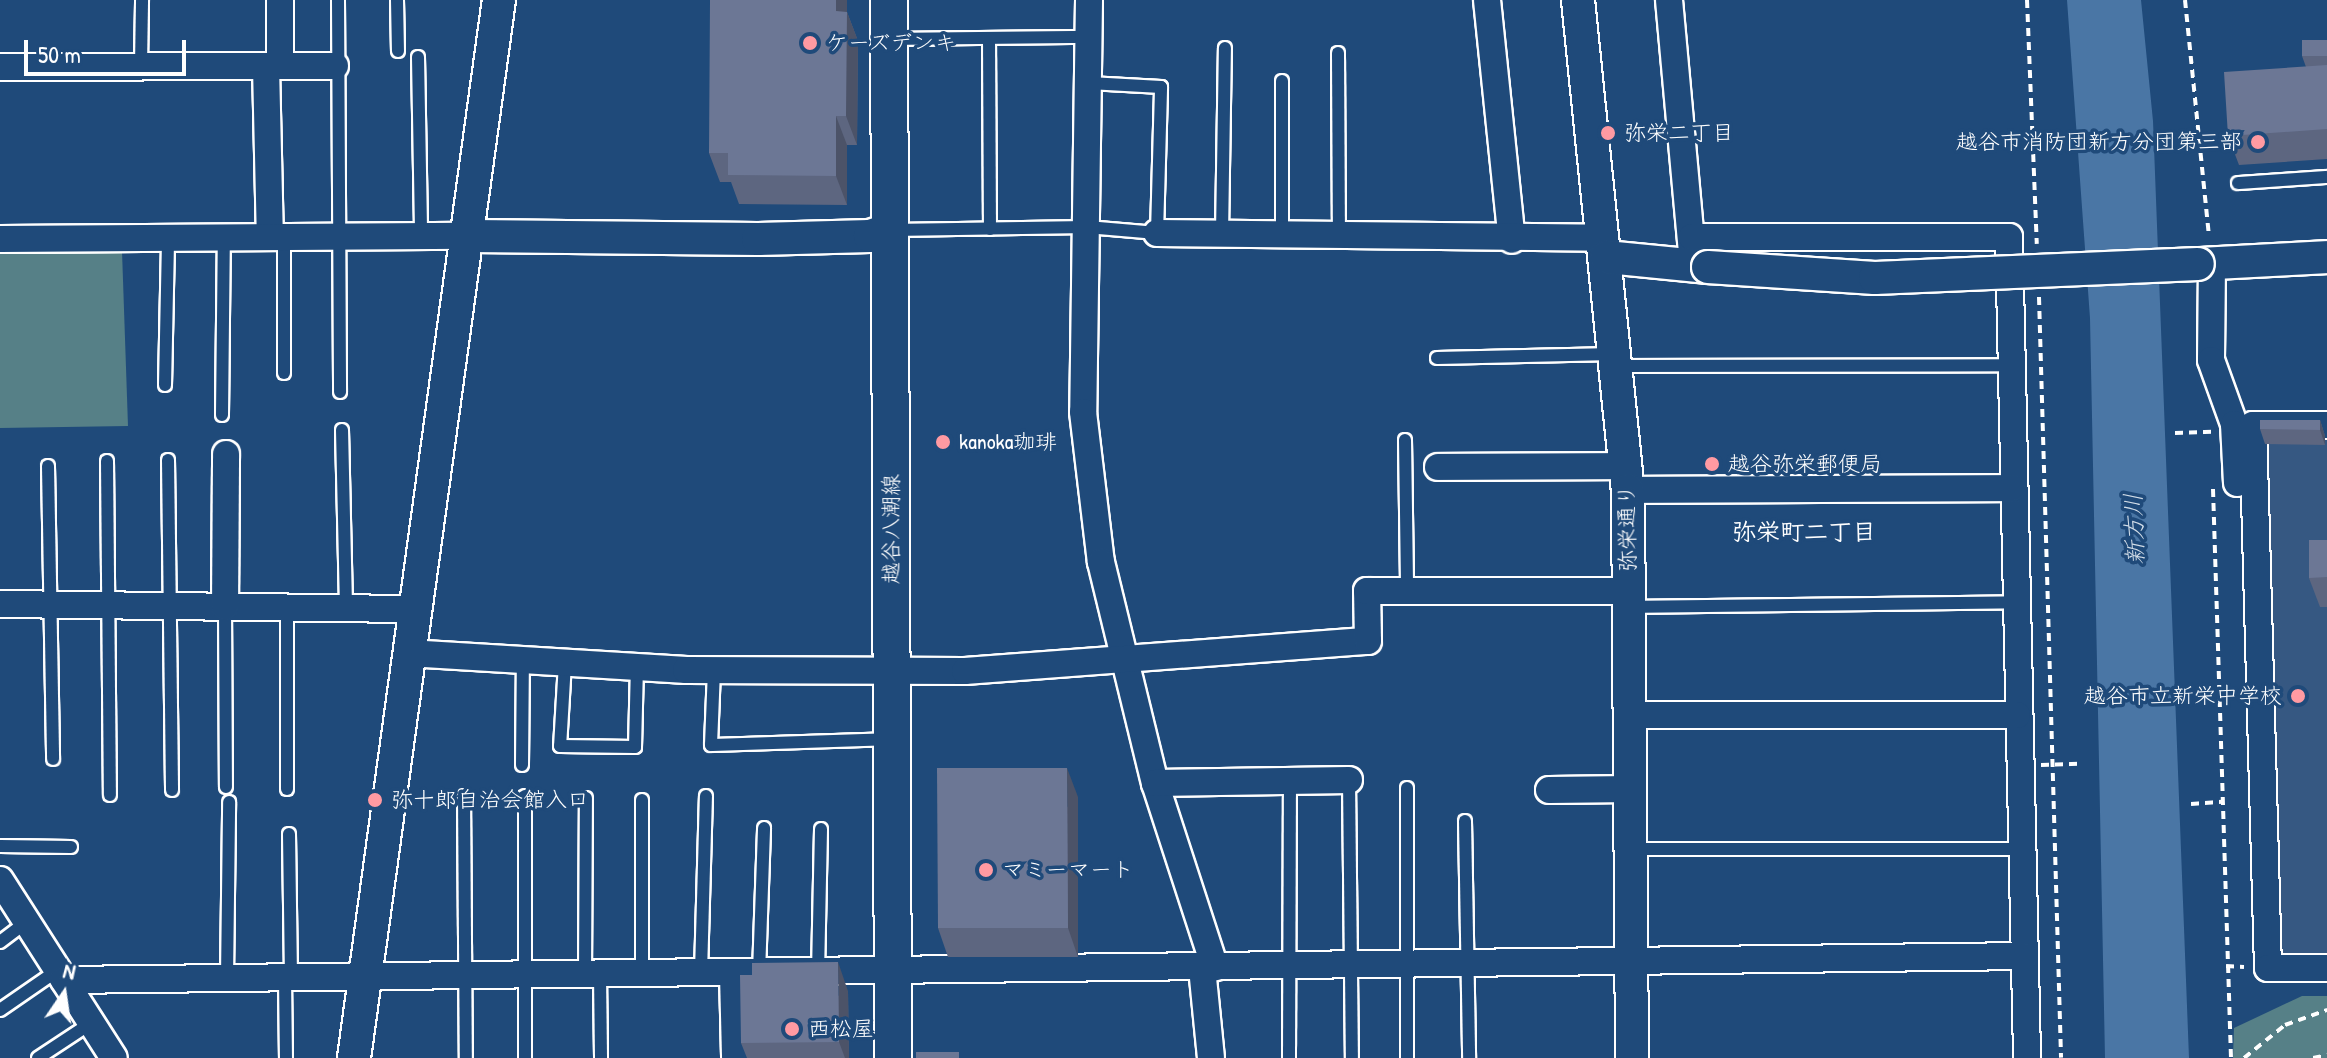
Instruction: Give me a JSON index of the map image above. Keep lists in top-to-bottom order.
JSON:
{
  "streets": {
    "main road": ["越谷八潮線"],
    "street": ["弥栄通り"]
  },
  "districts": ["弥栄町二丁目"],
  "water": ["新方川"],
  "places": [
    "ケーズデンキ",
    "弥栄二丁目",
    "越谷市消防団新方分団第三部",
    "kanoka珈琲",
    "越谷弥栄郵便局",
    "越谷市立新栄中学校",
    "弥十郎自治会館入口",
    "マミーマート",
    "西松屋"
  ],
  "scale_bar": "50 m",
  "north": "top"
}
